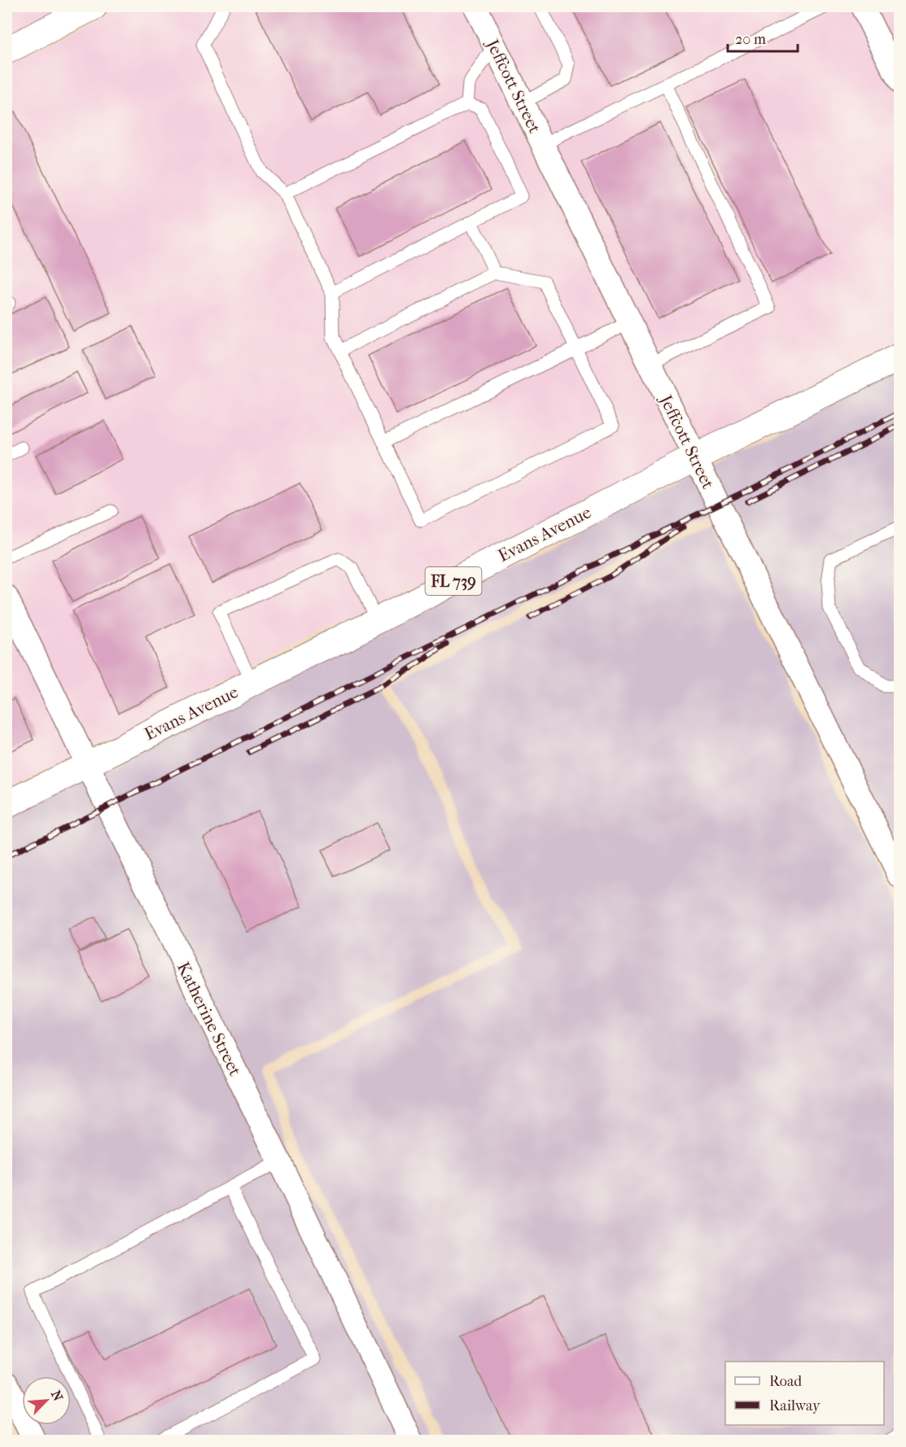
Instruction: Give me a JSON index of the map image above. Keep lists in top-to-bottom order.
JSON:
{
  "streets": {
    "main road": ["Evans Avenue", "FL 739"],
    "street": ["Jeffcott Street", "Katherine Street"]
  },
  "crossings": [
    ["Jeffcott Street", "Evans Avenue"],
    ["Evans Avenue", "Katherine Street"]
  ],
  "legend": ["Road", "Railway"],
  "scale_bar": "20 m",
  "north": "top right"
}
